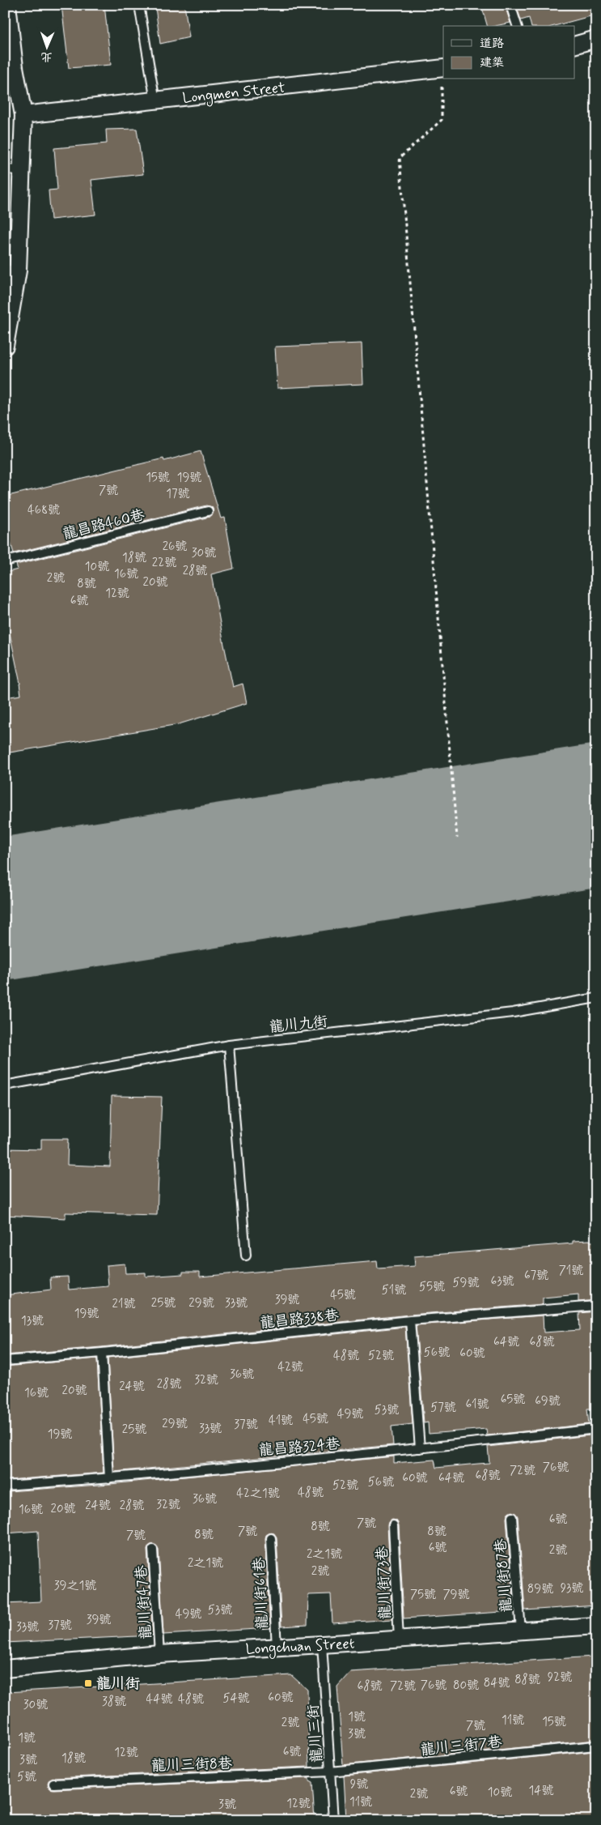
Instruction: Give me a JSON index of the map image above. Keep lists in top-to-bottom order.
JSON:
{
  "streets": {
    "street": ["Longmen Street", "Longchuan Street"],
    "lane": [
      "龍昌路460巷",
      "龍川九街",
      "龍昌路338巷",
      "龍昌路324巷",
      "龍川街87巷",
      "龍川街73巷",
      "龍川街61巷",
      "龍川街47巷",
      "龍川三街",
      "龍川三街7巷",
      "龍川三街8巷"
    ]
  },
  "crossings": [
    ["龍川街87巷", "Longchuan Street"],
    ["龍川街73巷", "Longchuan Street"],
    ["龍川街61巷", "Longchuan Street"],
    ["龍川街47巷", "Longchuan Street"],
    ["Longchuan Street", "龍川三街"],
    ["龍川三街", "龍川三街7巷"],
    ["龍川三街", "龍川三街8巷"],
    ["龍川三街7巷", "龍川三街8巷"]
  ],
  "places": {
    "transit": ["龍川街"]
  },
  "house_numbers": [
    "15號",
    "19號",
    "7號",
    "17號",
    "468號",
    "26號",
    "30號",
    "18號",
    "22號",
    "10號",
    "28號",
    "16號",
    "2號",
    "20號",
    "8號",
    "12號",
    "6號",
    "71號",
    "67號",
    "63號",
    "59號",
    "55號",
    "51號",
    "45號",
    "39號",
    "25號",
    "29號",
    "33號",
    "21號",
    "19號",
    "13號",
    "64號",
    "68號",
    "56號",
    "60號",
    "48號",
    "52號",
    "42號",
    "36號",
    "32號",
    "28號",
    "24號",
    "20號",
    "16號",
    "65號",
    "69號",
    "61號",
    "57號",
    "53號",
    "49號",
    "45號",
    "41號",
    "29號",
    "37號",
    "33號",
    "25號",
    "19號",
    "76號",
    "72號",
    "68號",
    "60號",
    "64號",
    "56號",
    "52號",
    "48號",
    "42之1號",
    "36號",
    "32號",
    "24號",
    "28號",
    "20號",
    "16號",
    "6號",
    "7號",
    "8號",
    "7號",
    "8號",
    "8號",
    "7號",
    "6號",
    "2號",
    "2之1號",
    "2之1號",
    "2號",
    "39之1號",
    "93號",
    "89號",
    "75號",
    "79號",
    "53號",
    "49號",
    "39號",
    "37號",
    "33號",
    "92號",
    "88號",
    "84號",
    "76號",
    "80號",
    "68號",
    "72號",
    "60號",
    "54號",
    "44號",
    "48號",
    "38號",
    "30號",
    "1號",
    "11號",
    "15號",
    "2號",
    "7號",
    "3號",
    "1號",
    "6號",
    "12號",
    "18號",
    "3號",
    "5號",
    "9號",
    "14號",
    "6號",
    "10號",
    "2號",
    "11號",
    "12號",
    "3號"
  ],
  "legend": ["道路", "建築"],
  "north": "bottom"
}
